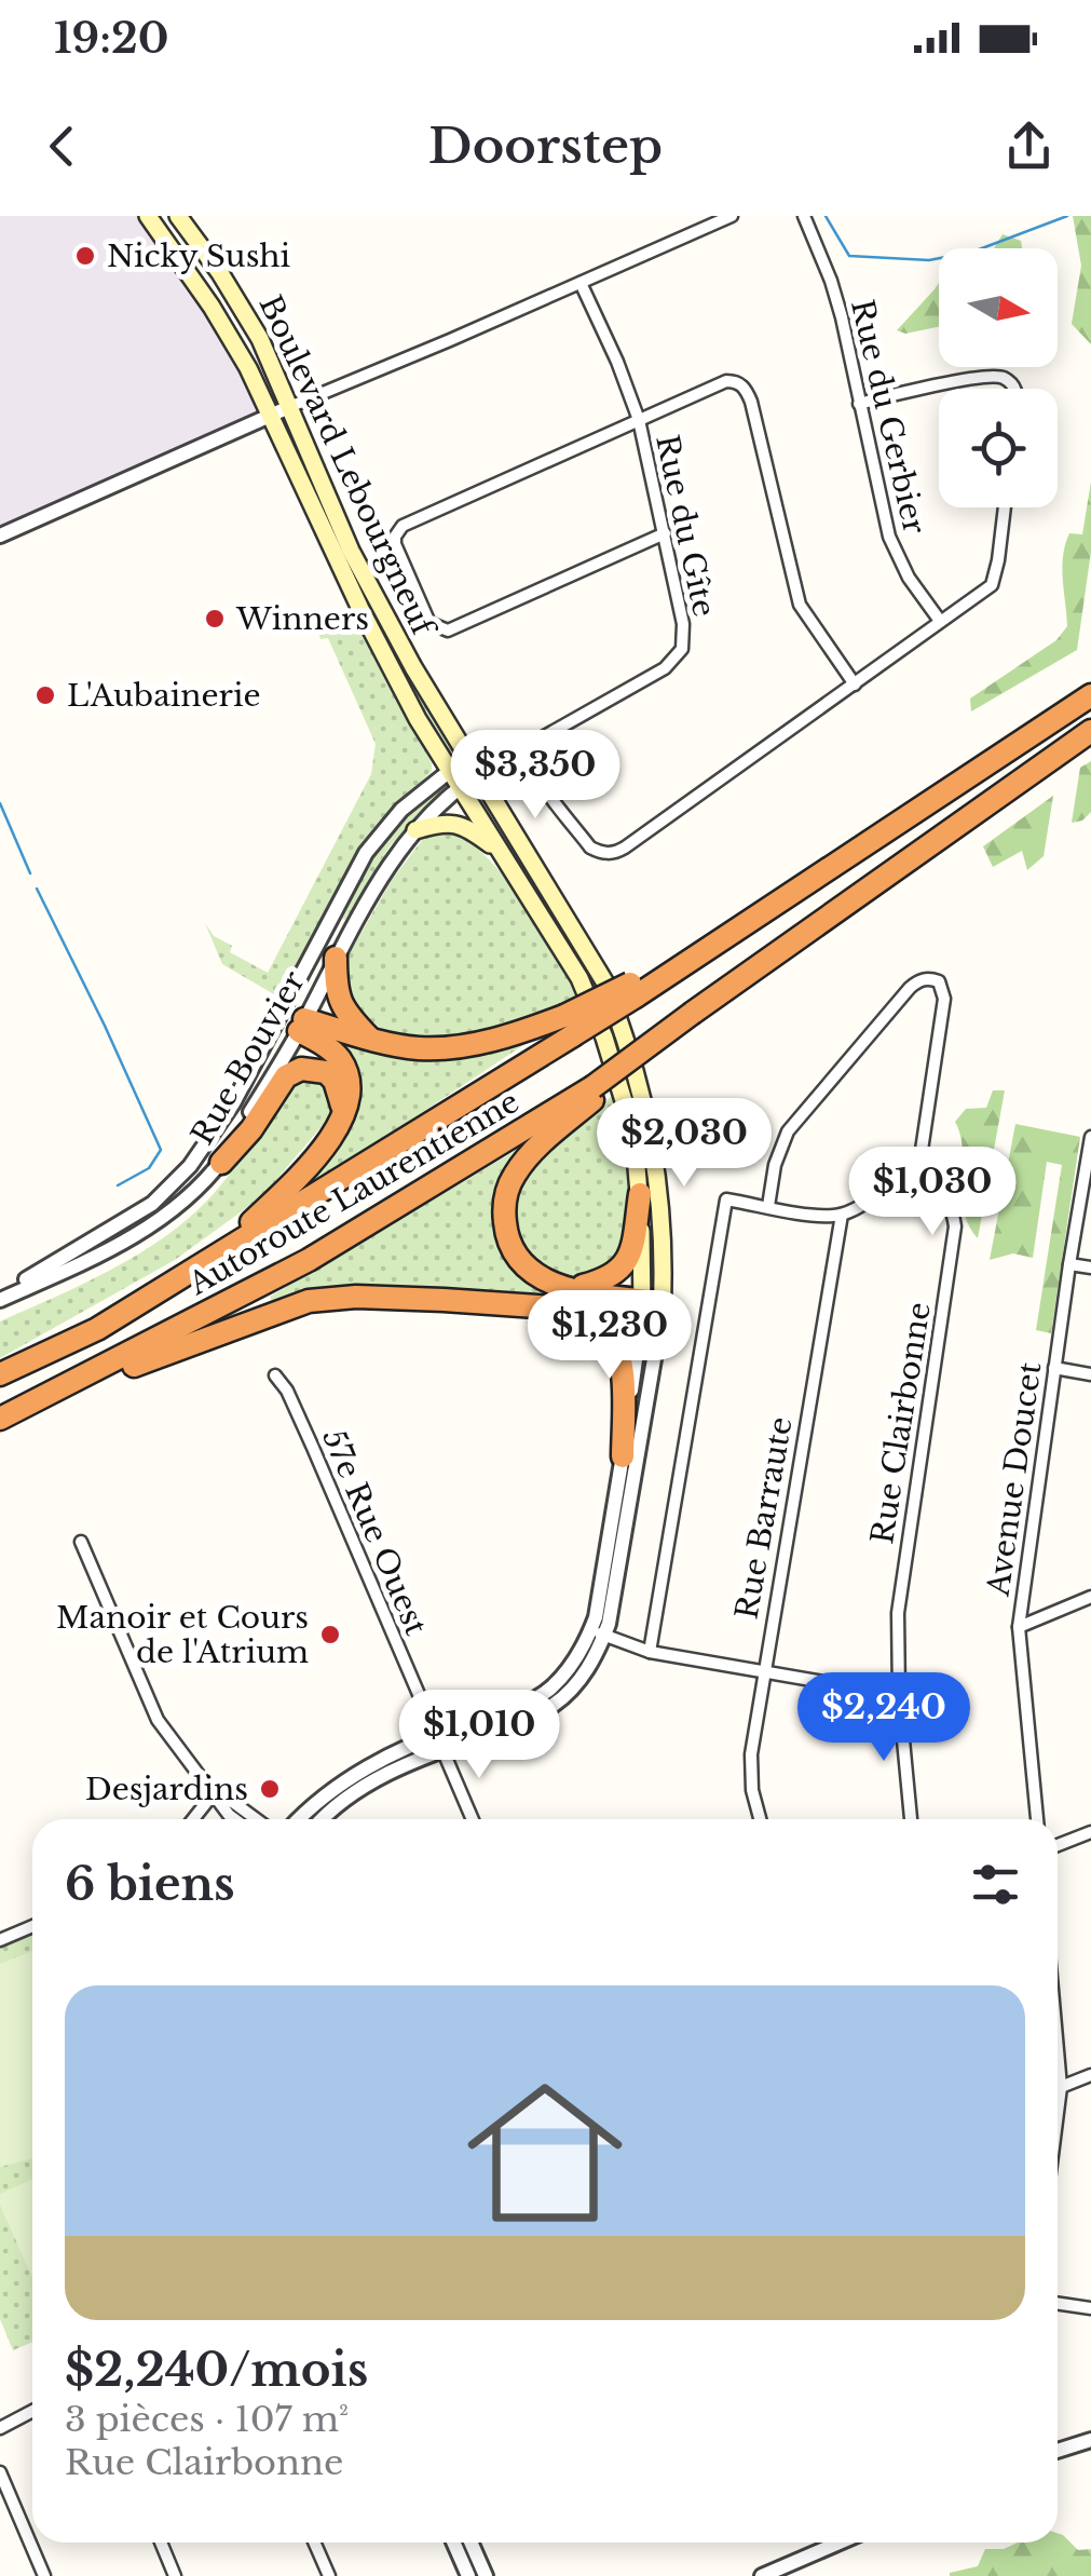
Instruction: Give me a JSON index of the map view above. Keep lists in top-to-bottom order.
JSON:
{
  "streets": {
    "highway": ["Autoroute Laurentienne"],
    "main road": ["Boulevard Lebourgneuf"],
    "street": [
      "Rue du Gerbier",
      "Rue du Gîte",
      "Rue Bouvier",
      "Rue Clairbonne",
      "Avenue Doucet",
      "Rue Barraute",
      "57e Rue Ouest"
    ]
  },
  "crossings": [
    ["Rue du Gerbier", "Rue du Gîte"],
    ["Boulevard Lebourgneuf", "Rue Bouvier"]
  ],
  "places": [
    "Nicky Sushi",
    "Winners",
    "L'Aubainerie",
    "Manoir et Cours de l'Atrium",
    "Desjardins"
  ],
  "north": "right",
  "page": {
    "status": "19:20",
    "header": "Doorstep",
    "price": [
      "$3,350",
      "$2,030",
      "$1,030",
      "$1,230",
      "$2,240",
      "$1,010"
    ],
    "heading": "6 biens",
    "list": [
      {
        "name": "$2,240/mois",
        "note": "3 pièces · 107 m² · Rue Clairbonne"
      }
    ]
  }
}
